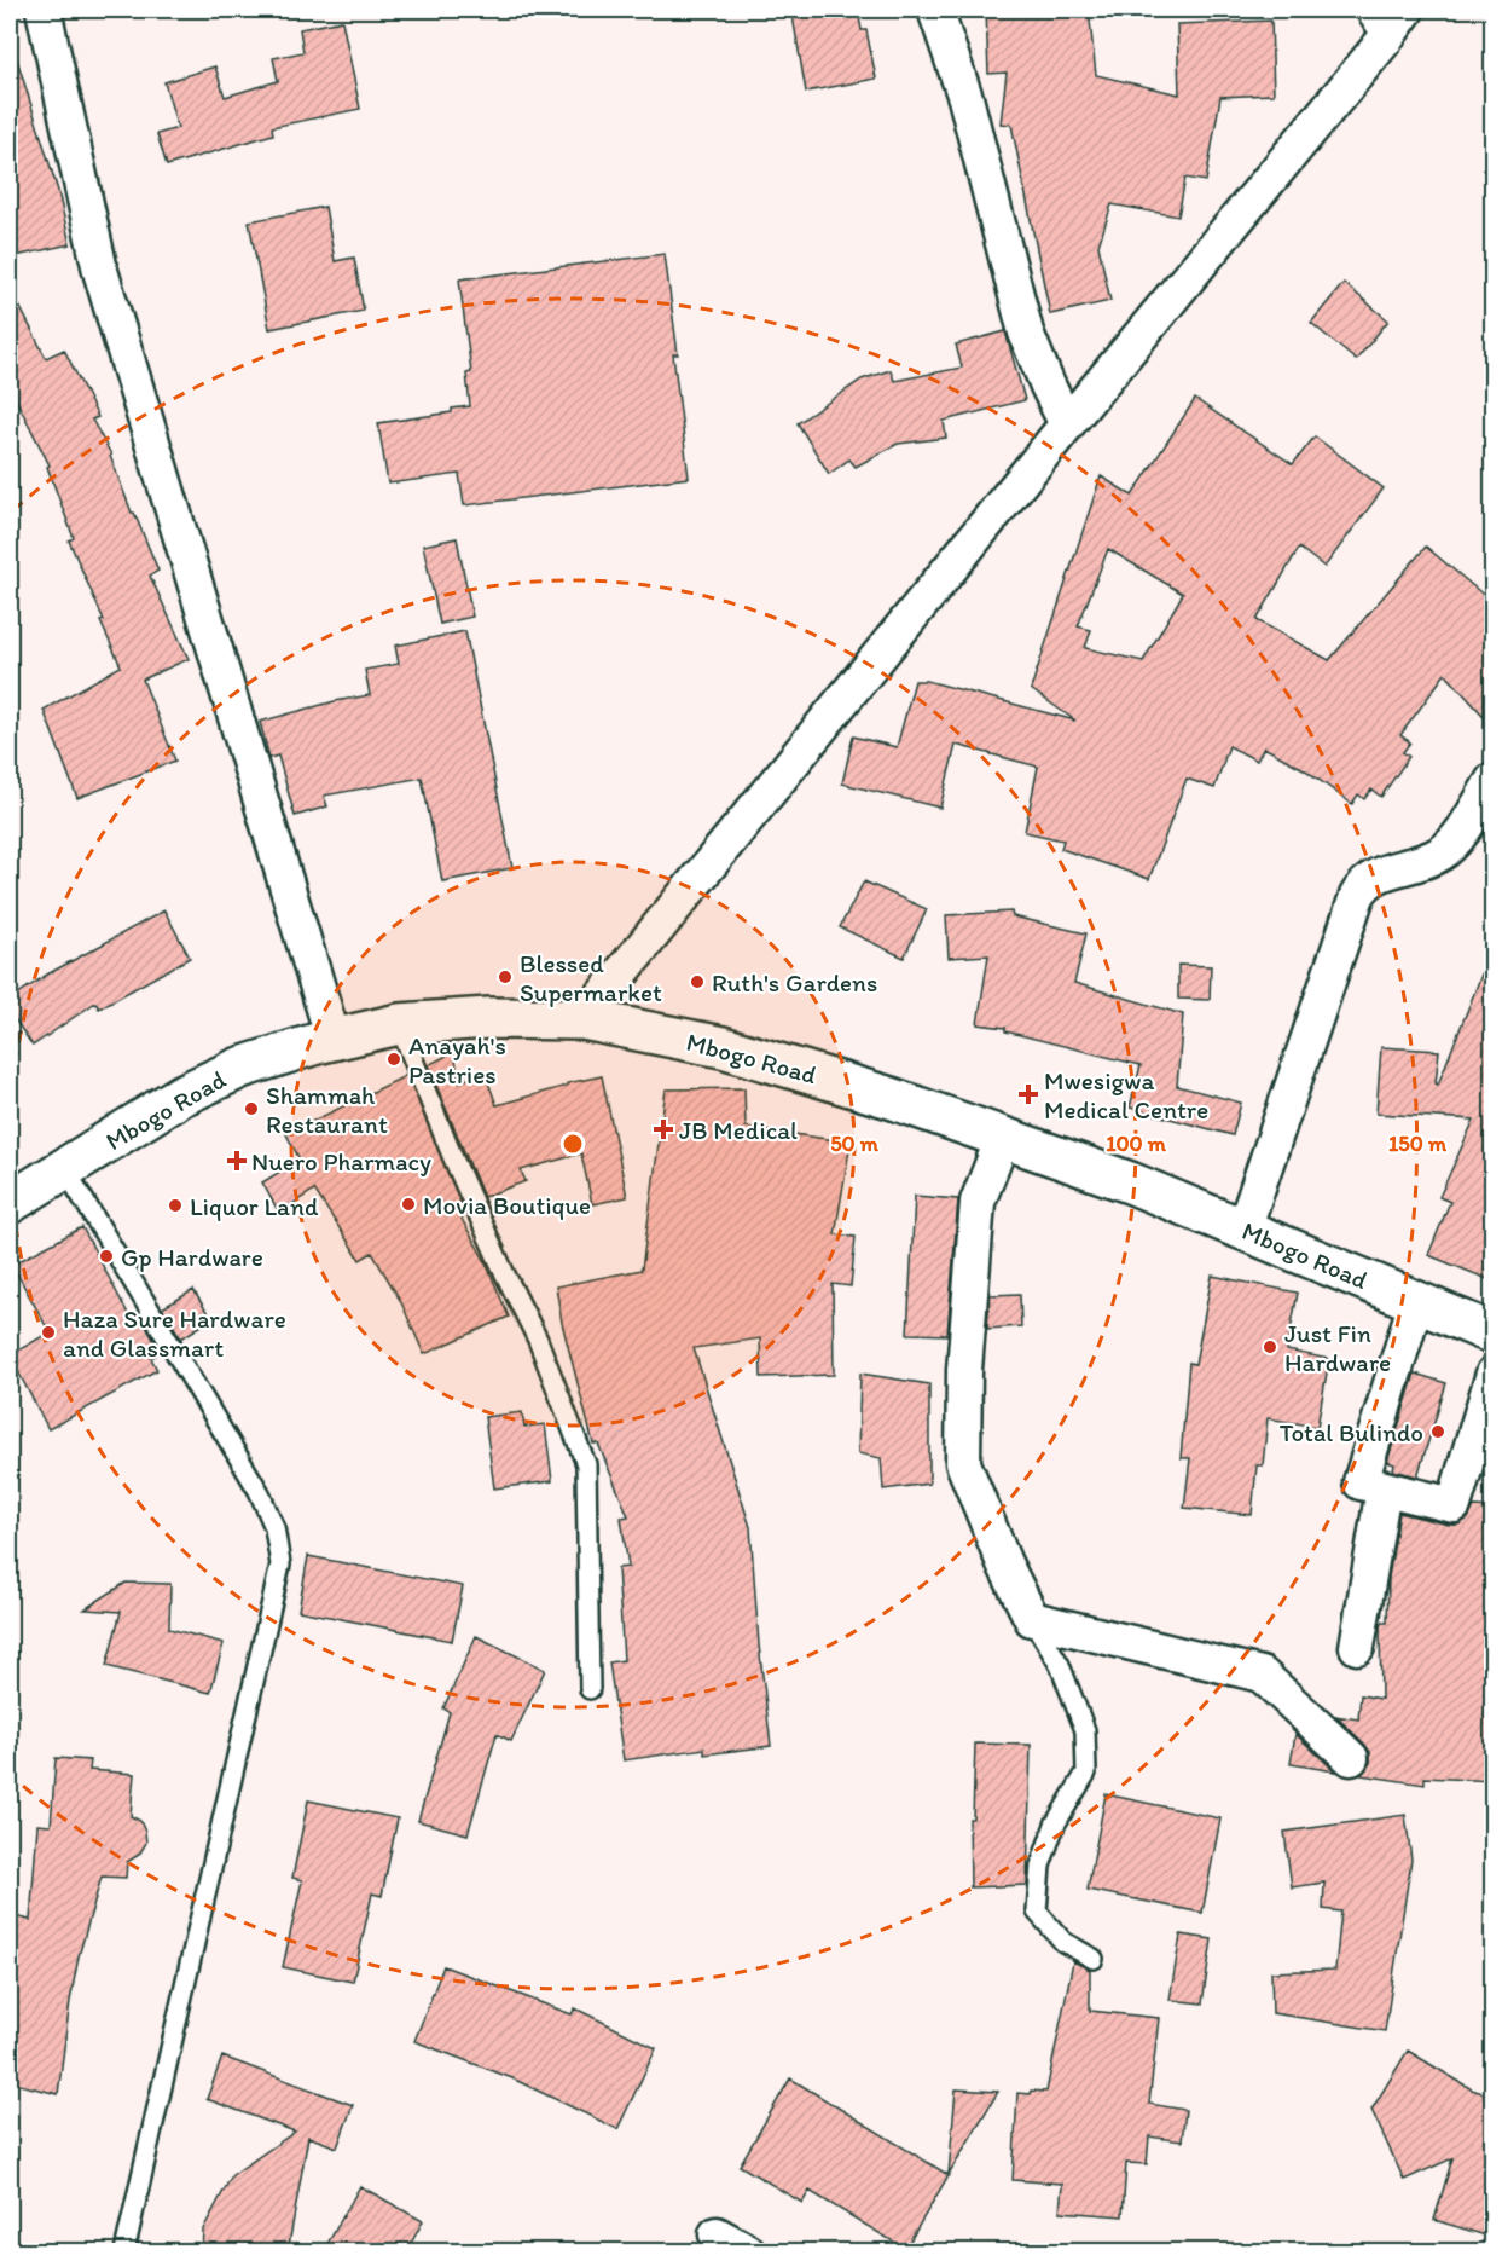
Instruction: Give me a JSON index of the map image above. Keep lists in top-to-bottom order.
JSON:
{
  "streets": {
    "main road": ["Mbogo Road"]
  },
  "places": {
    "other": [
      "Blessed Supermarket",
      "Ruth's Gardens",
      "Anayah's Pastries",
      "Shammah Restaurant",
      "Movia Boutique",
      "Liquor Land",
      "Gp Hardware",
      "Haza Sure Hardware and Glassmart",
      "Just Fin Hardware",
      "Total Bulindo"
    ],
    "health": ["Mwesigwa Medical Centre", "JB Medical", "Nuero Pharmacy"]
  },
  "rings": ["50 m", "100 m", "150 m"]
}
